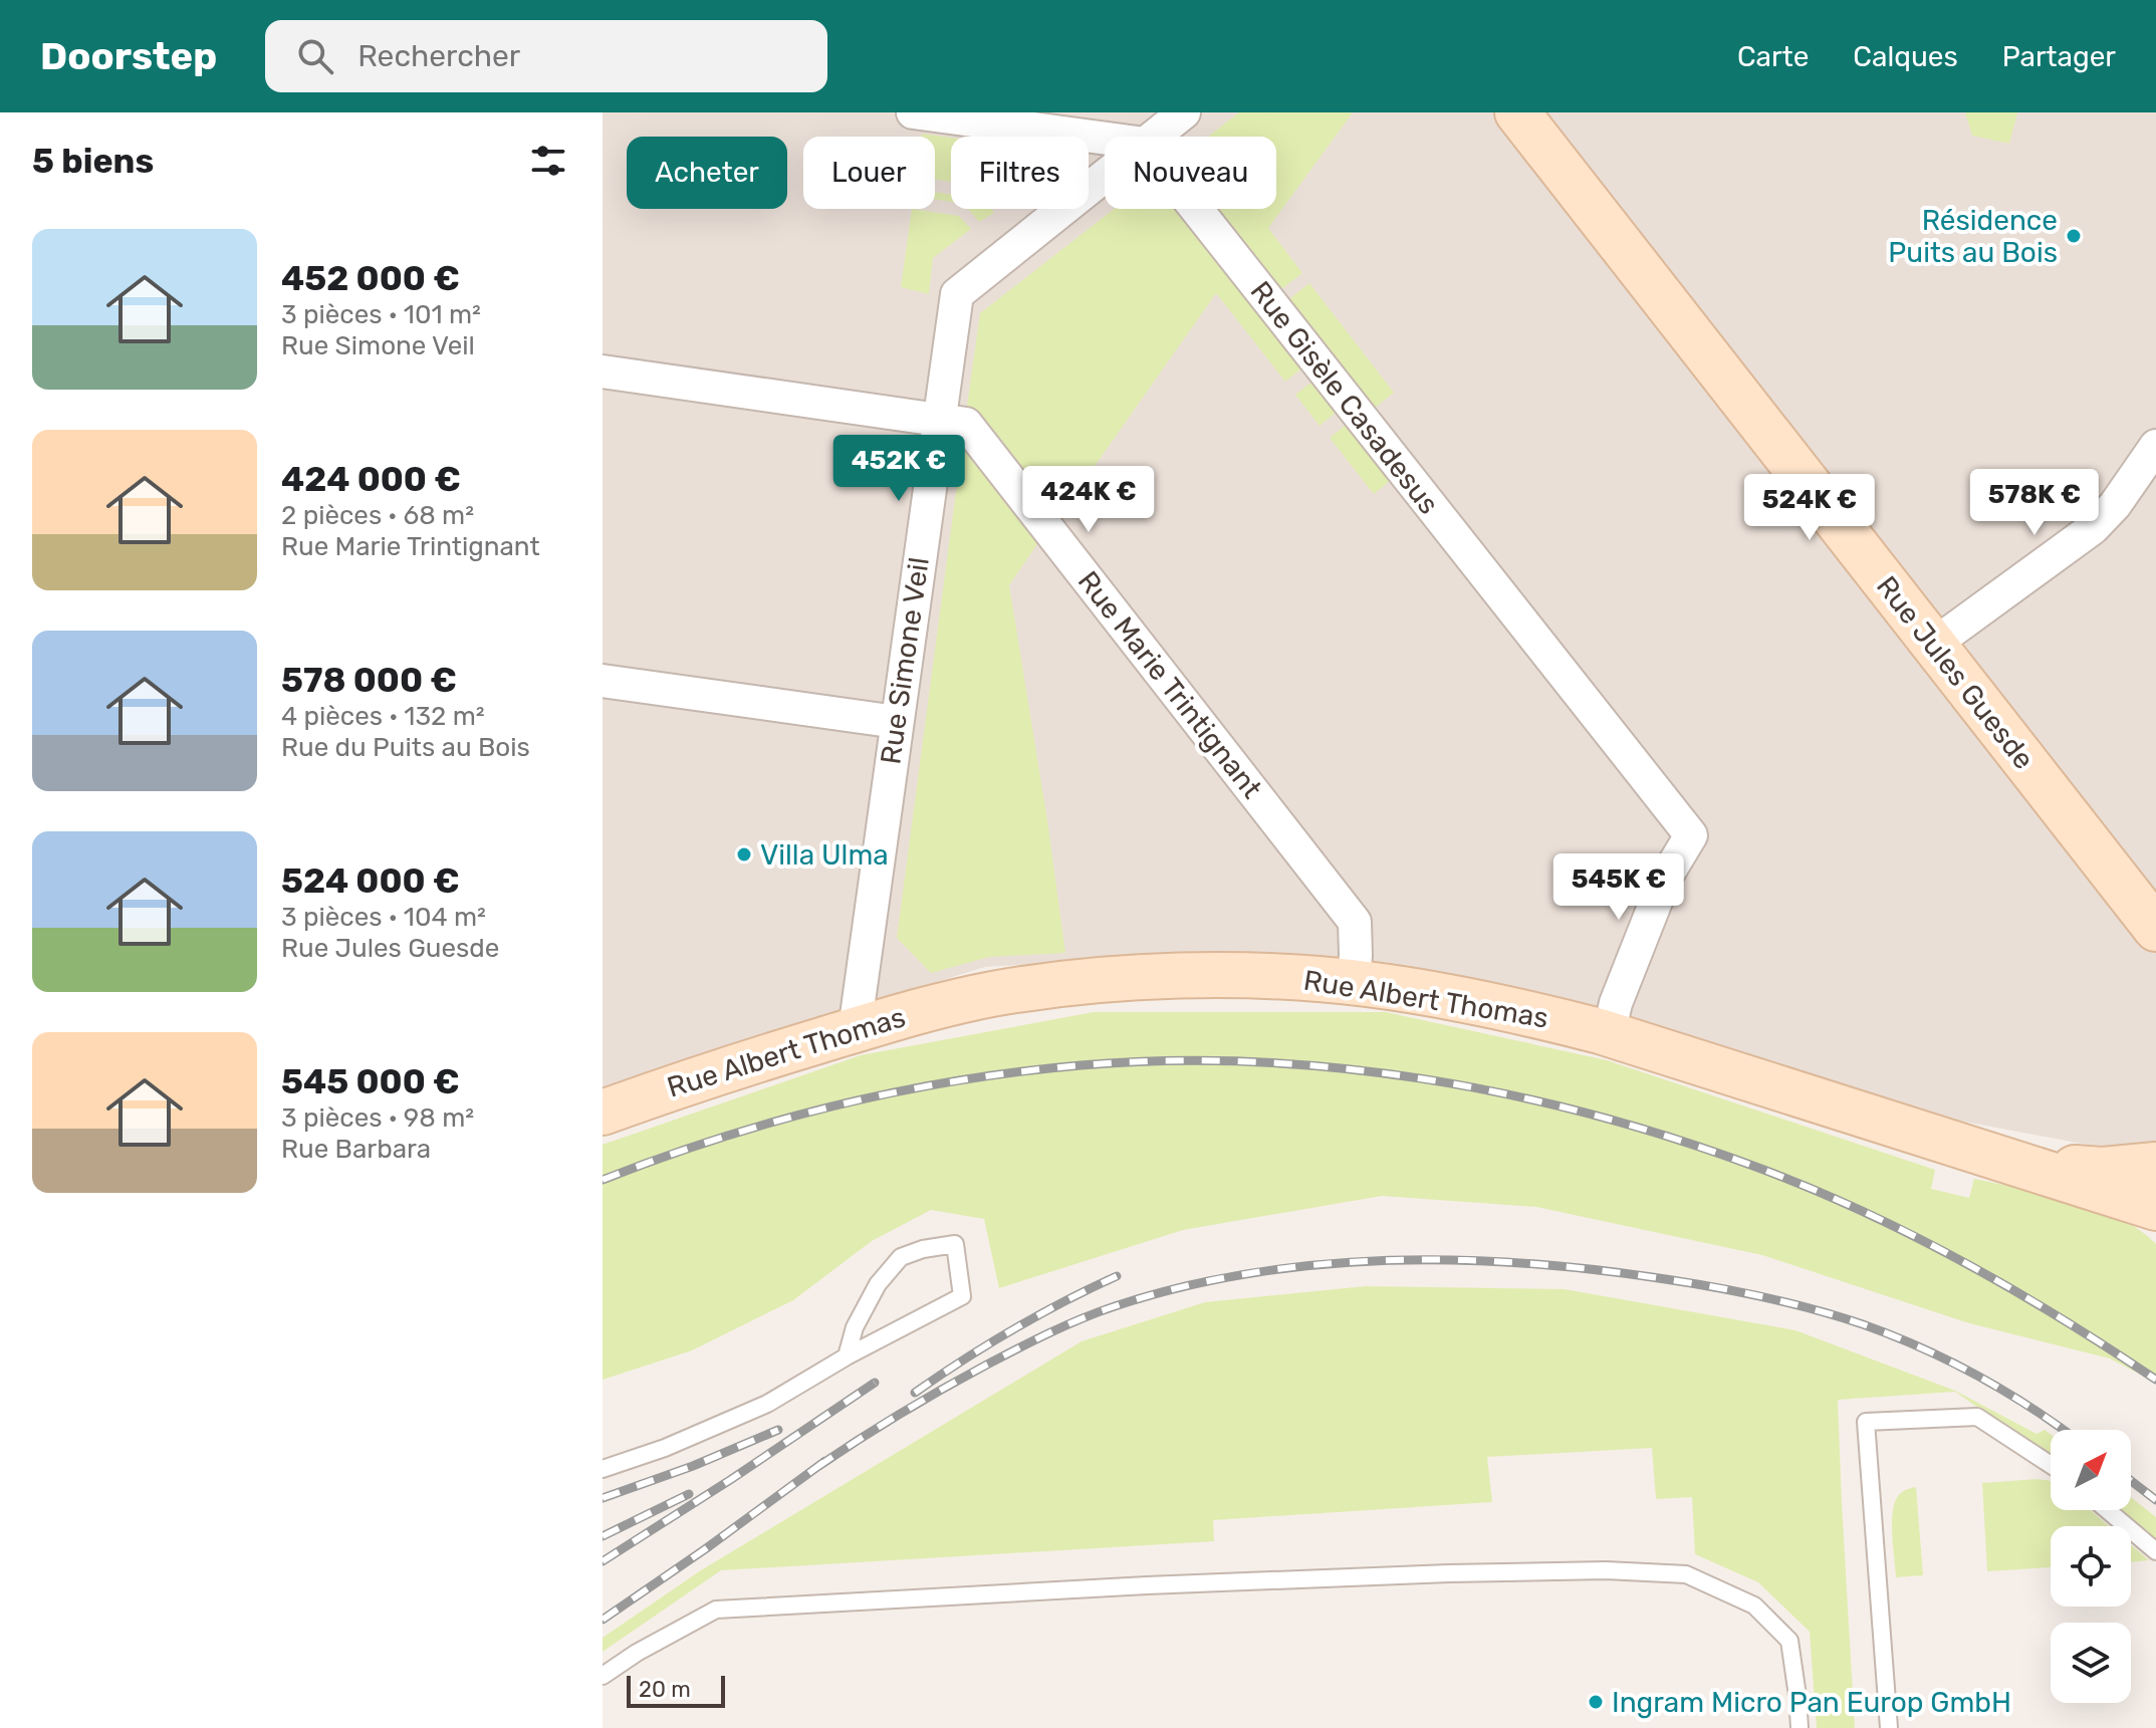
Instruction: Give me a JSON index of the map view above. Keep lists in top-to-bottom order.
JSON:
{
  "streets": {
    "street": [
      "Rue Gisèle Casadesus",
      "Rue Simone Veil",
      "Rue Jules Guesde",
      "Rue Marie Trintignant",
      "Rue Albert Thomas"
    ]
  },
  "crossings": [
    ["Rue Gisèle Casadesus", "Rue Albert Thomas"],
    ["Rue Simone Veil", "Rue Marie Trintignant"],
    ["Rue Simone Veil", "Rue Albert Thomas"],
    ["Rue Marie Trintignant", "Rue Albert Thomas"]
  ],
  "places": ["Résidence Puits au Bois", "Villa Ulma", "Ingram Micro Pan Europ GmbH"],
  "scale_bar": "20 m",
  "north": "top right",
  "page": {
    "header": "Doorstep",
    "search": "Rechercher",
    "nav": ["Carte", "Calques", "Partager"],
    "heading": "5 biens",
    "chip": [
      "Acheter",
      "Louer",
      "Filtres",
      "Nouveau"
    ],
    "list": [
      {
        "name": "452 000 €",
        "note": "3 pièces · 101 m² · Rue Simone Veil"
      },
      {
        "name": "424 000 €",
        "note": "2 pièces · 68 m² · Rue Marie Trintignant"
      },
      {
        "name": "578 000 €",
        "note": "4 pièces · 132 m² · Rue du Puits au Bois"
      },
      {
        "name": "524 000 €",
        "note": "3 pièces · 104 m² · Rue Jules Guesde"
      },
      {
        "name": "545 000 €",
        "note": "3 pièces · 98 m² · Rue Barbara"
      }
    ],
    "price": [
      "452K €",
      "424K €",
      "578K €",
      "524K €",
      "545K €"
    ],
    "scale": "20 m"
  }
}
